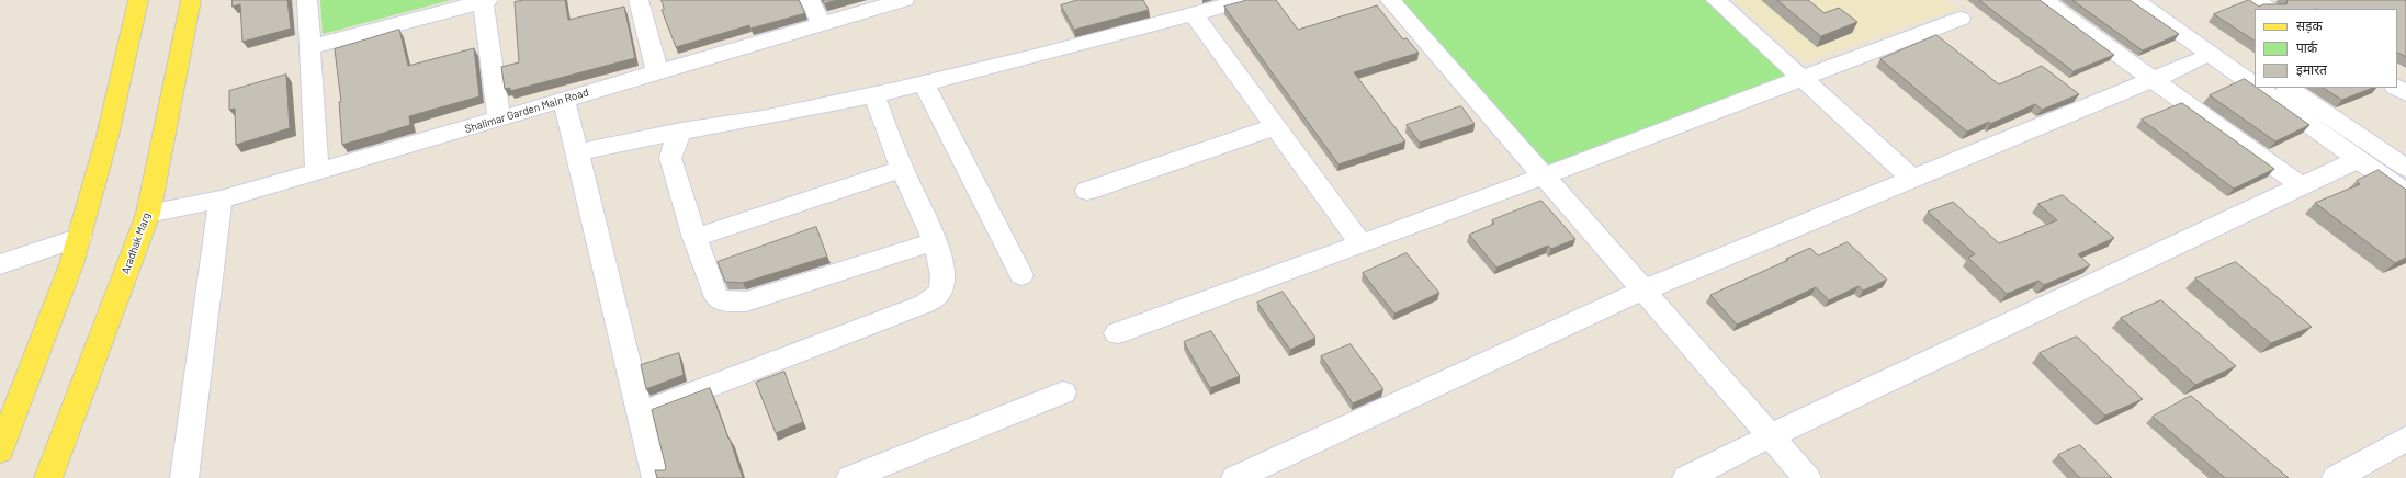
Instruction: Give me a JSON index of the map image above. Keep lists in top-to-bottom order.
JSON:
{
  "streets": {
    "main road": ["Aradhak Marg"],
    "street": ["Shalimar Garden Main Road"]
  },
  "crossings": [
    ["Shalimar Garden Main Road", "Aradhak Marg"]
  ],
  "legend": ["सड़क", "पार्क", "इमारत"]
}
